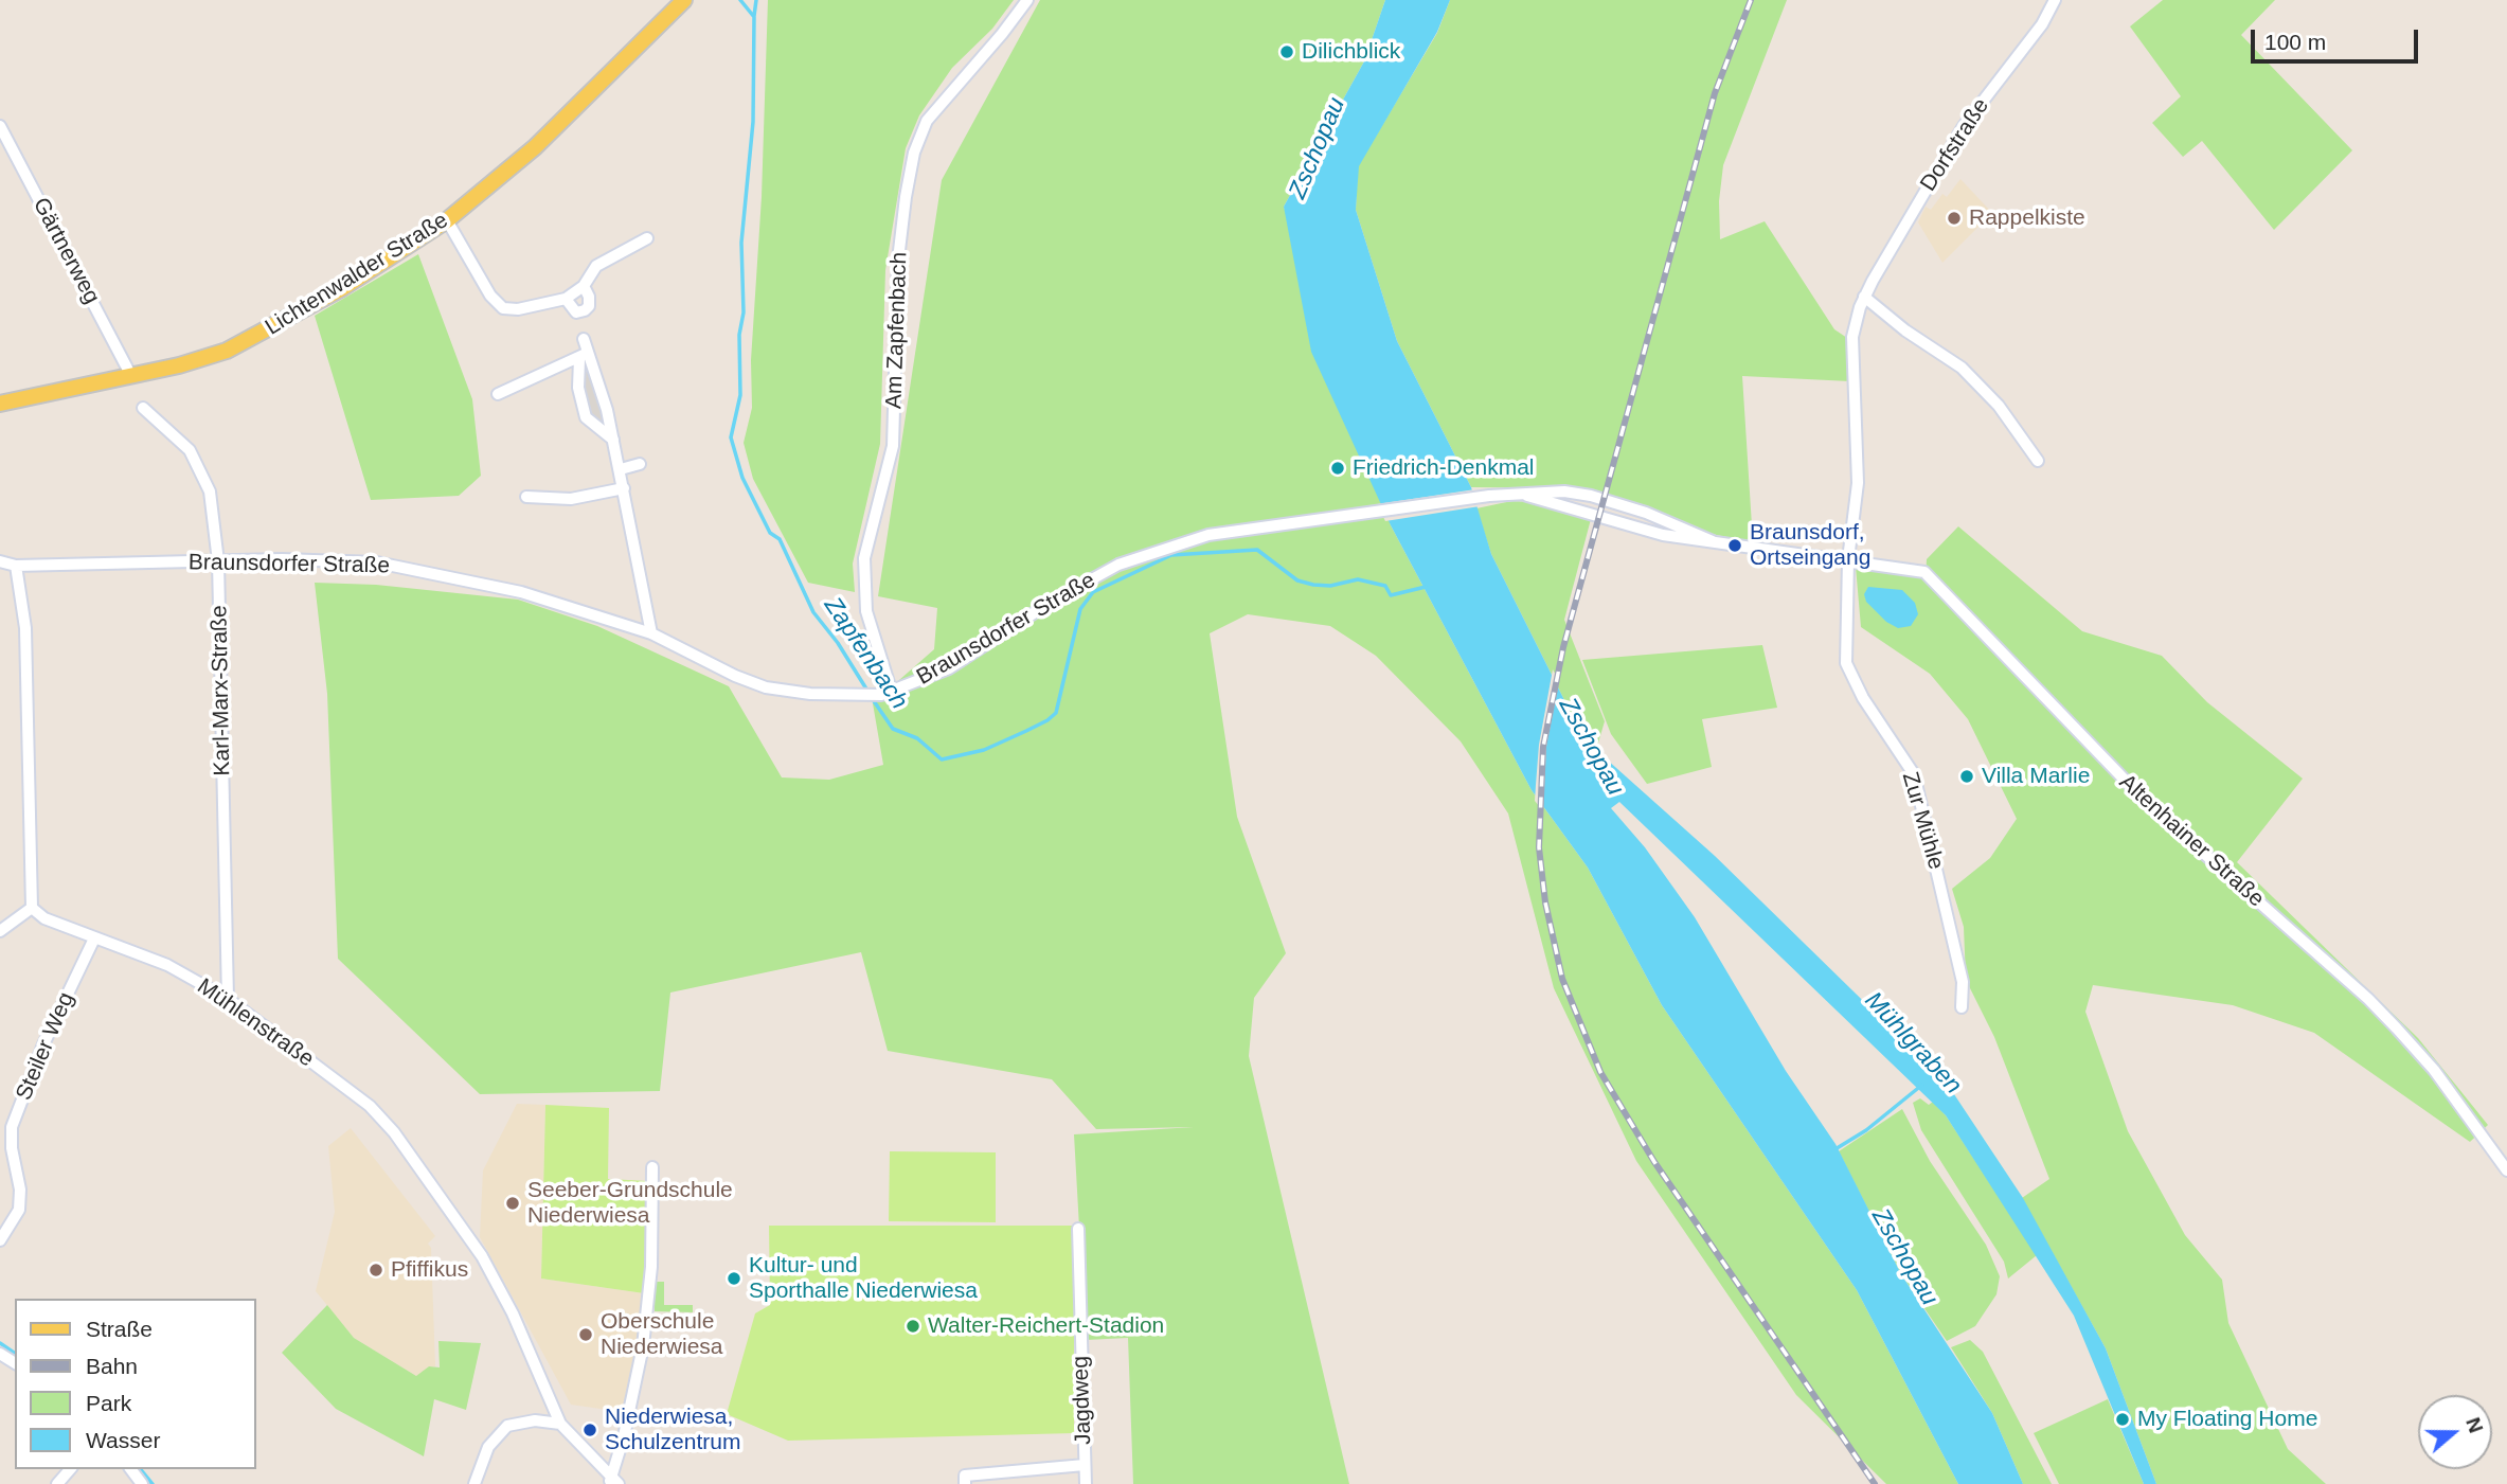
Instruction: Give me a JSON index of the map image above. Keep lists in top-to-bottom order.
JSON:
{
  "streets": {
    "main road": ["Lichtenwalder Straße"],
    "street": [
      "Dorfstraße",
      "Gärtnerweg",
      "Am Zapfenbach",
      "Braunsdorfer Straße",
      "Karl-Marx-Straße",
      "Zur Mühle",
      "Altenhainer Straße",
      "Mühlenstraße",
      "Steiler Weg",
      "Jagdweg"
    ]
  },
  "crossings": [
    ["Dorfstraße", "Zur Mühle"],
    ["Dorfstraße", "Altenhainer Straße"],
    ["Gärtnerweg", "Lichtenwalder Straße"],
    ["Am Zapfenbach", "Braunsdorfer Straße"],
    ["Braunsdorfer Straße", "Karl-Marx-Straße"],
    ["Karl-Marx-Straße", "Mühlenstraße"],
    ["Zur Mühle", "Altenhainer Straße"],
    ["Mühlenstraße", "Steiler Weg"]
  ],
  "water": ["Zschopau", "Zapfenbach", "Mühlgraben"],
  "places": [
    "Dilichblick",
    "Rappelkiste",
    "Friedrich-Denkmal",
    "Braunsdorf, Ortseingang",
    "Villa Marlie",
    "Seeber-Grundschule Niederwiesa",
    "Pfiffikus",
    "Kultur- und Sporthalle Niederwiesa",
    "Walter-Reichert-Stadion",
    "Oberschule Niederwiesa",
    "My Floating Home",
    "Niederwiesa, Schulzentrum"
  ],
  "legend": [
    "Straße",
    "Bahn",
    "Park",
    "Wasser"
  ],
  "scale_bar": "100 m",
  "north": "right"
}
